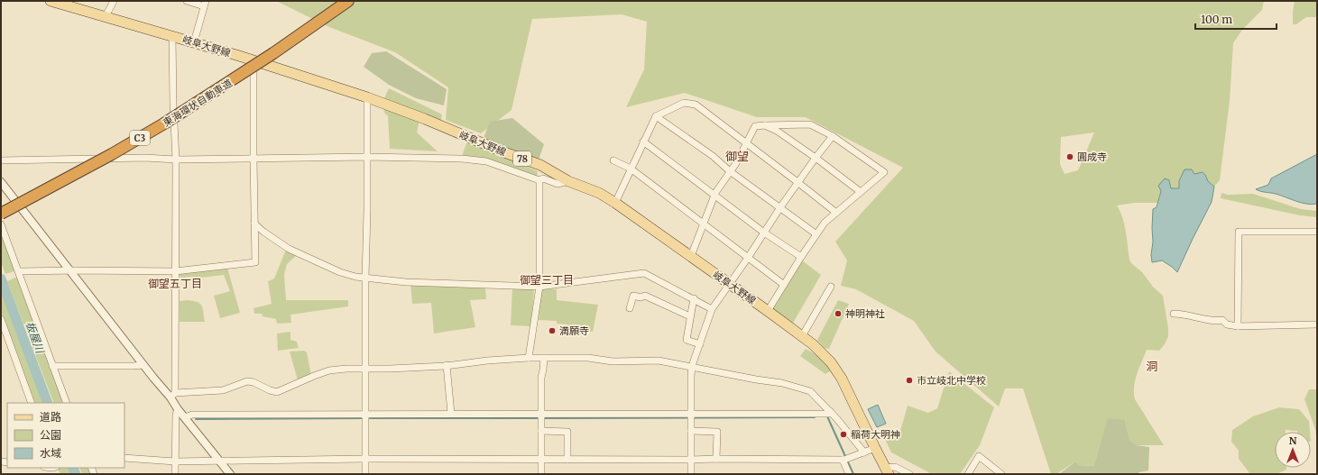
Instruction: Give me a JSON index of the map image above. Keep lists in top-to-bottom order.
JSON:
{
  "streets": {
    "highway": ["東海環状自動車道", "C3"],
    "main road": ["岐阜大野線", "78"]
  },
  "districts": [
    "御望",
    "御望三丁目",
    "御望五丁目",
    "洞"
  ],
  "water": ["板屋川"],
  "places": [
    "圓成寺",
    "神明神社",
    "満願寺",
    "市立岐北中学校",
    "稲荷大明神"
  ],
  "legend": ["道路", "公園", "水域"],
  "scale_bar": "100 m",
  "north": "top"
}
